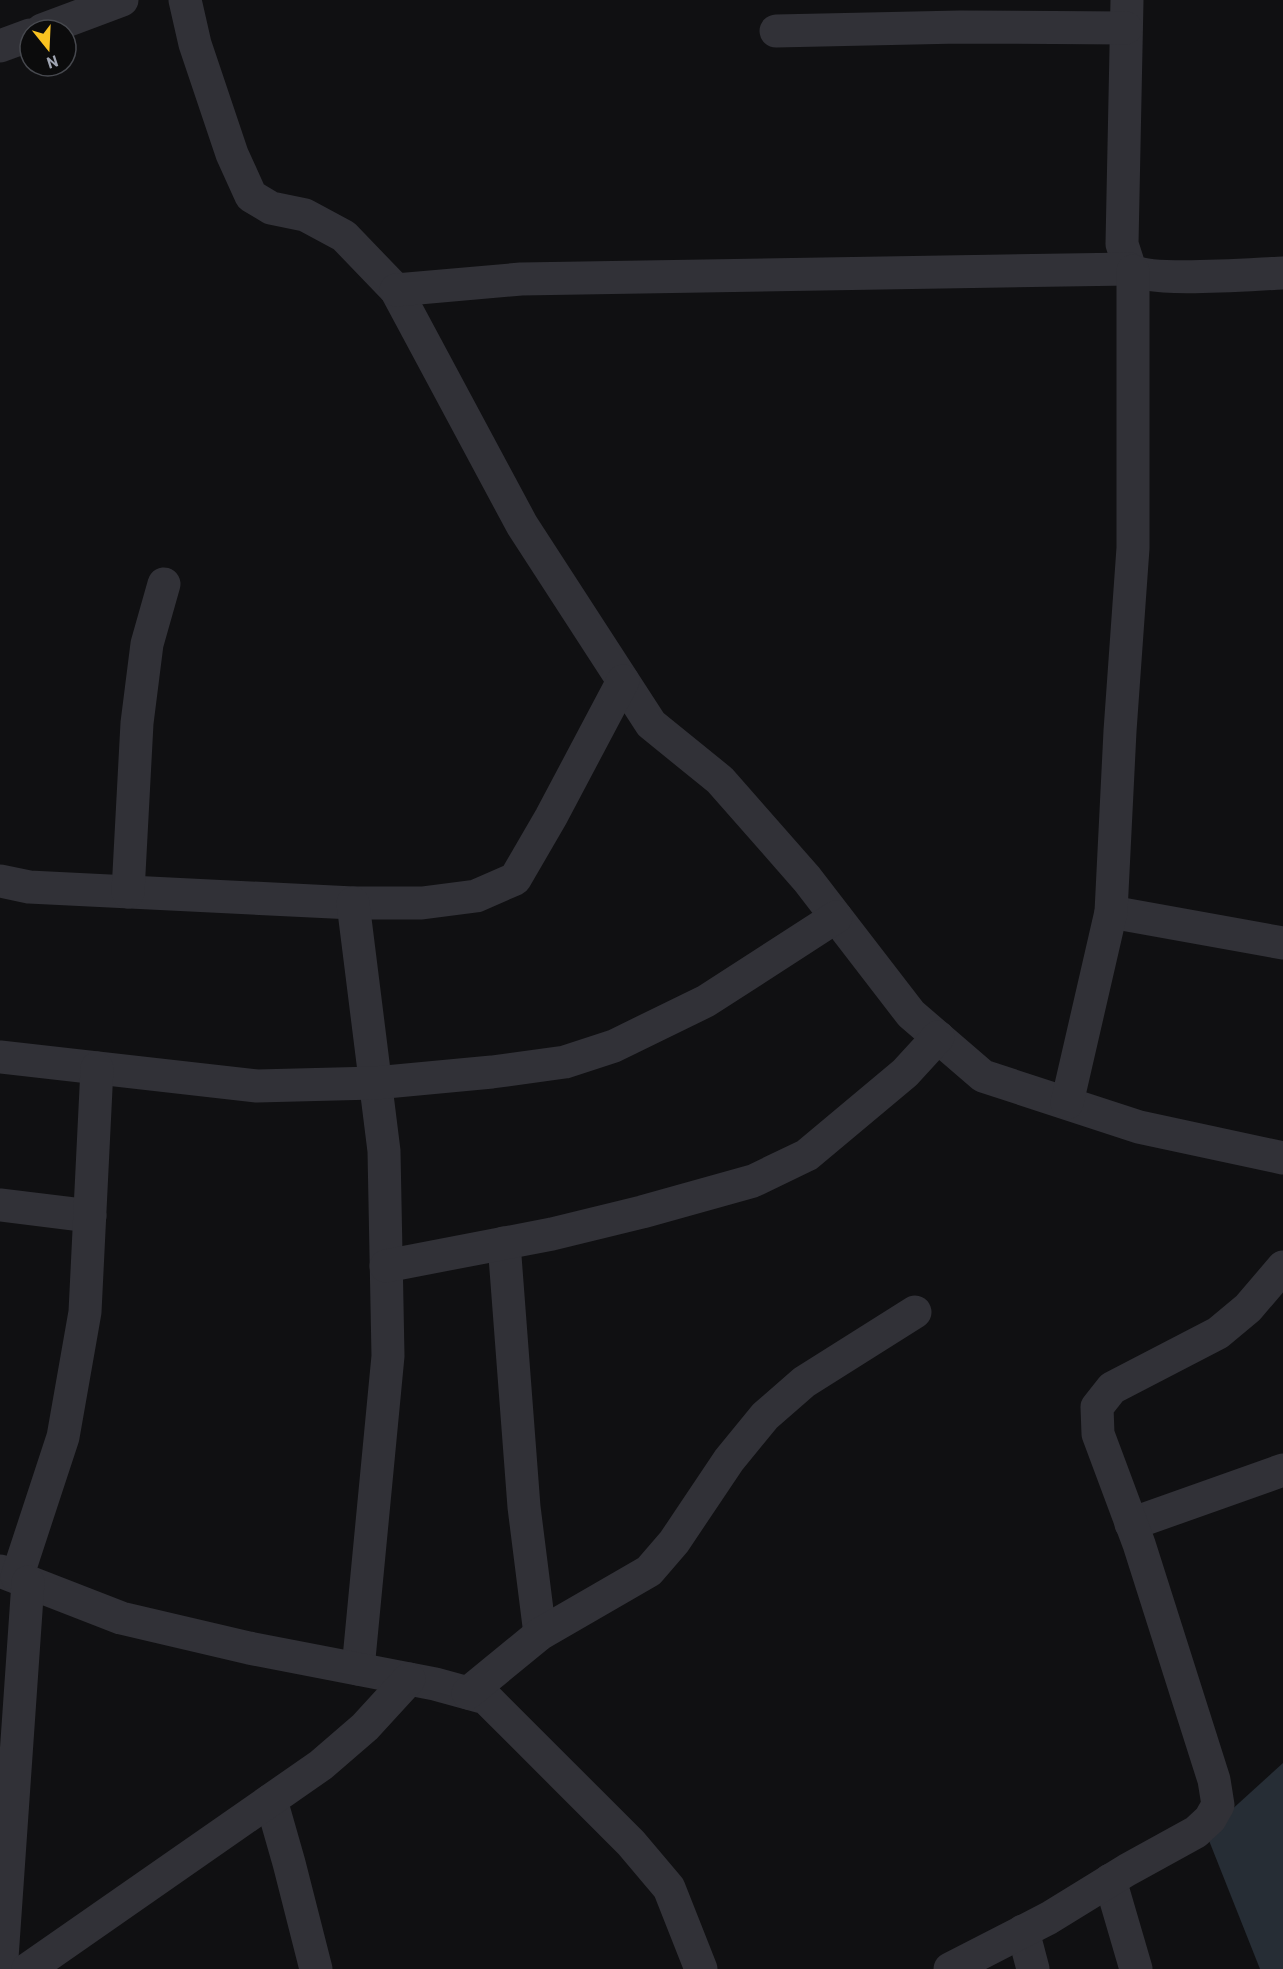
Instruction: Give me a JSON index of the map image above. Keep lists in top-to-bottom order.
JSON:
{
  "north": "bottom"
}
